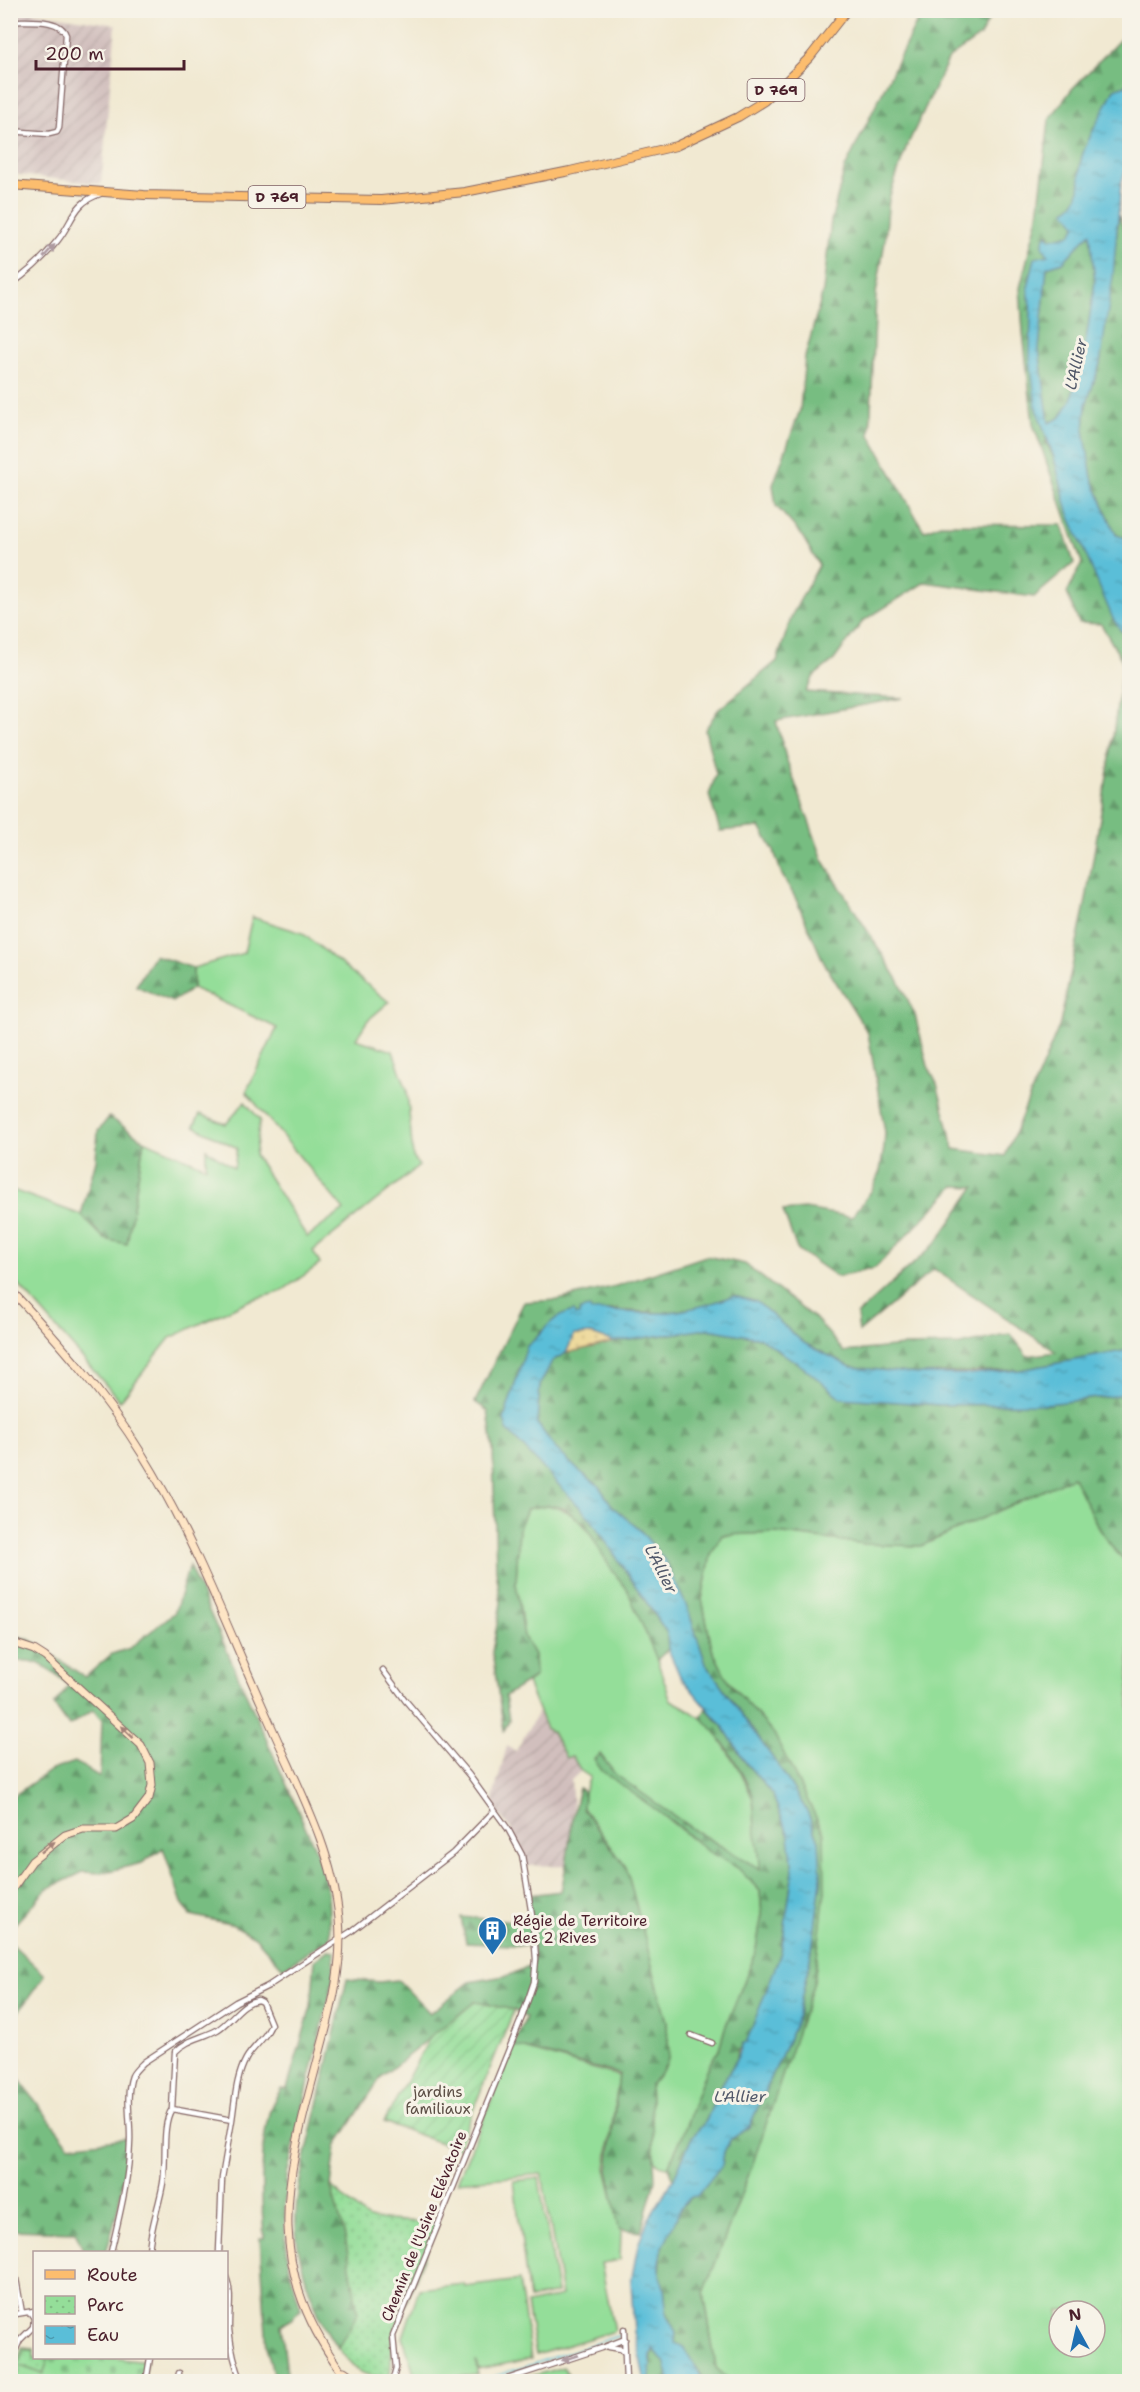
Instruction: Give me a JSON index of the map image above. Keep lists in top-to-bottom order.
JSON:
{
  "streets": {
    "main road": ["D 769"],
    "street": ["Chemin de l'Usine Elévatoire"]
  },
  "water": ["L'Allier"],
  "parks": ["jardins familiaux"],
  "places": {
    "building": ["Régie de Territoire des 2 Rives"]
  },
  "legend": ["Route", "Parc", "Eau"],
  "scale_bar": "200 m",
  "north": "top"
}
